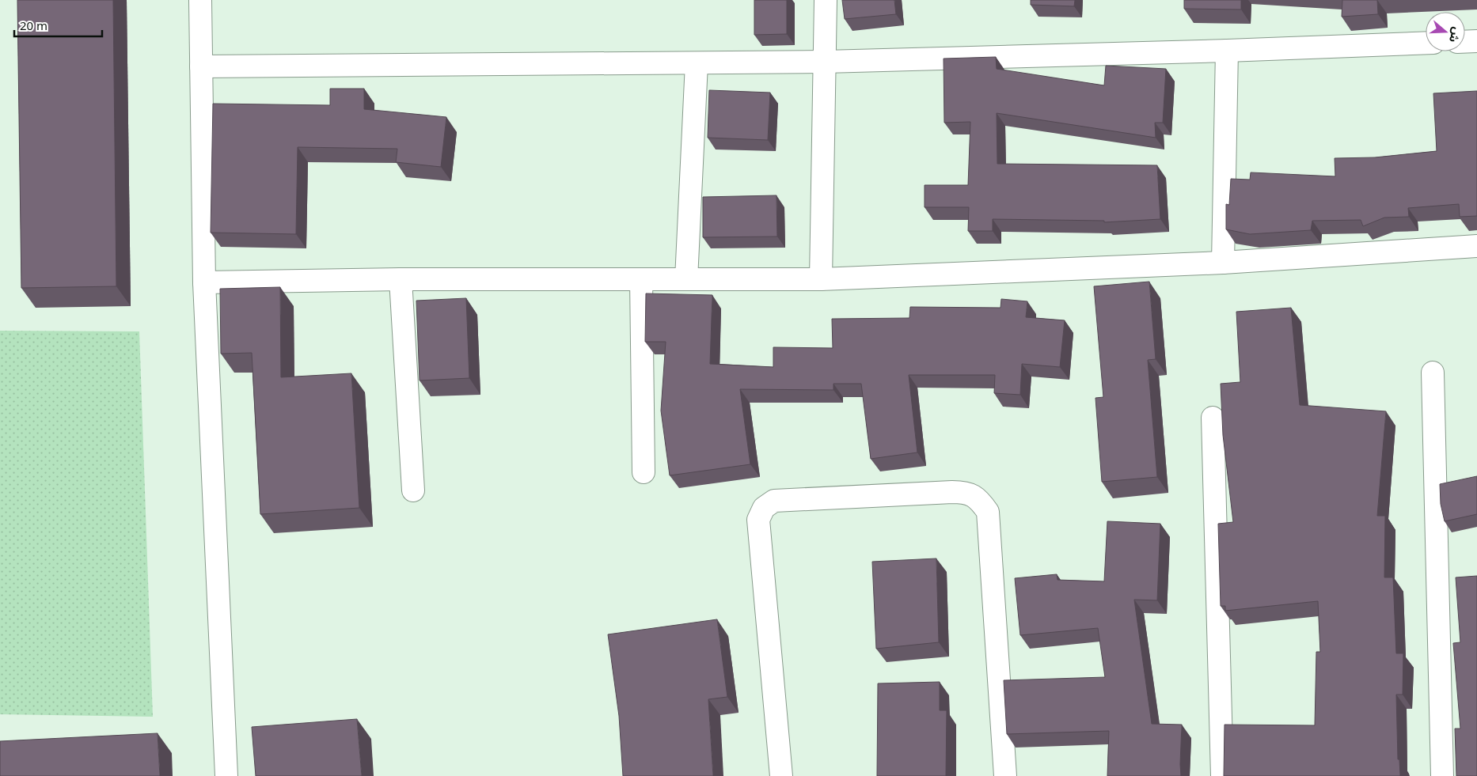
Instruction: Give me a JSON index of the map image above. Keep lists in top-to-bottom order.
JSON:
{
  "scale_bar": "20 m",
  "north": "right"
}
